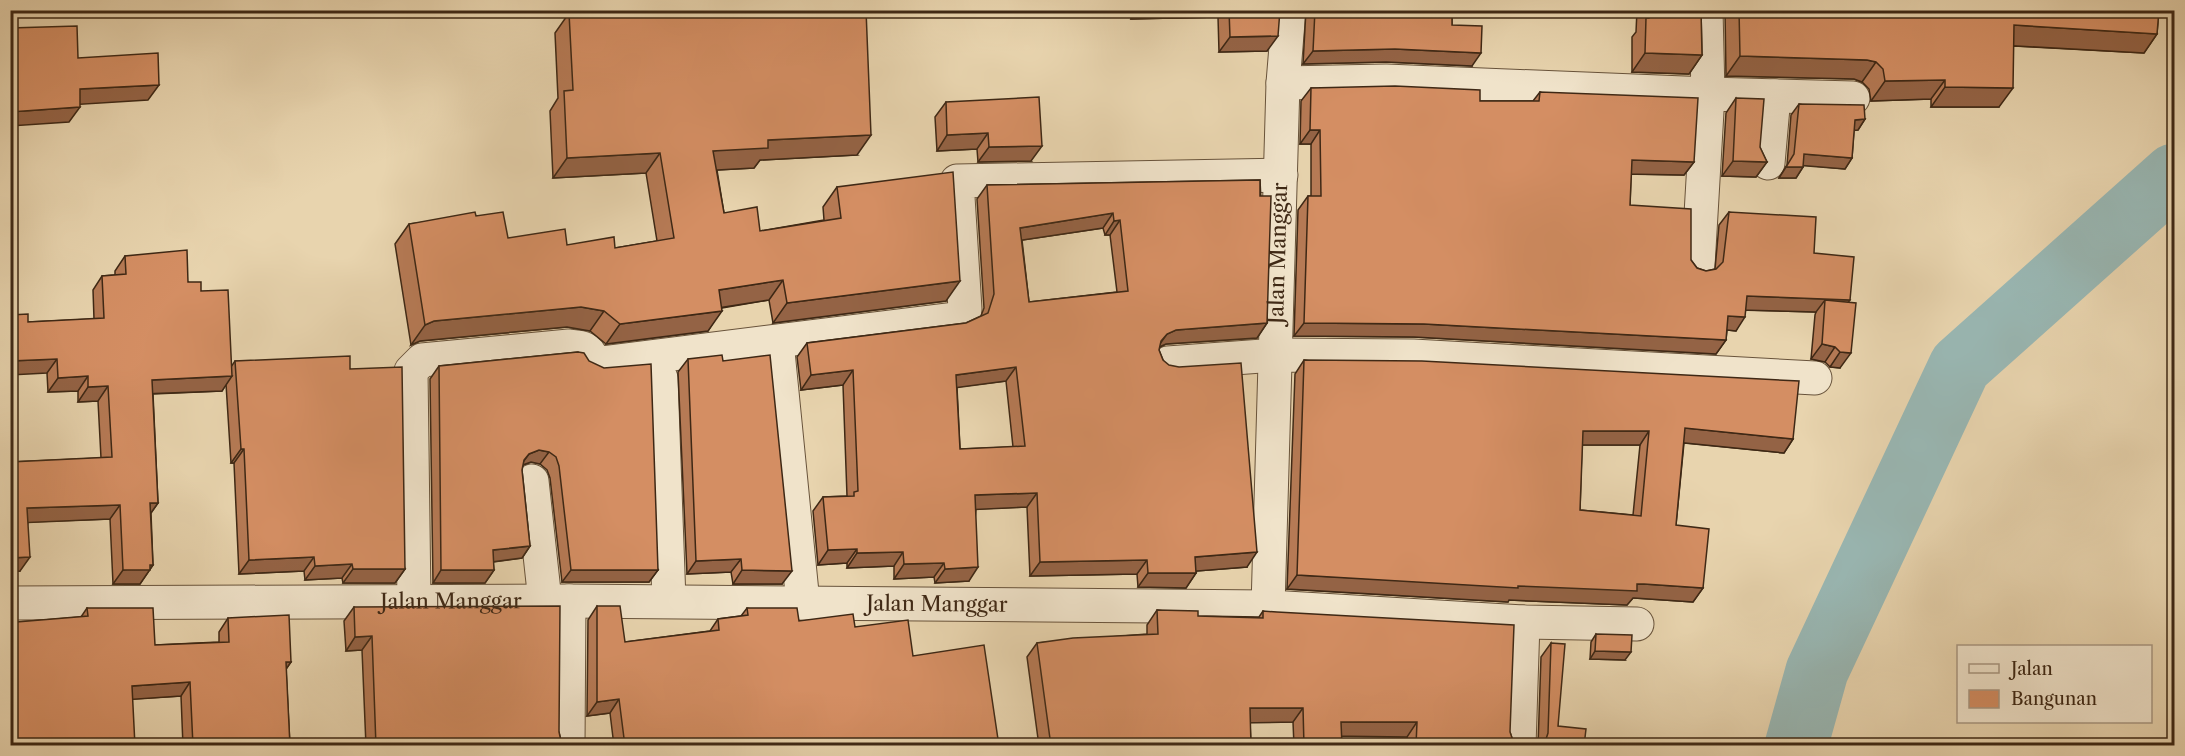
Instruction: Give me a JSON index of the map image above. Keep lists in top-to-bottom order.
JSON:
{
  "streets": {
    "street": ["Jalan Manggar"]
  },
  "legend": ["Jalan", "Bangunan"]
}
